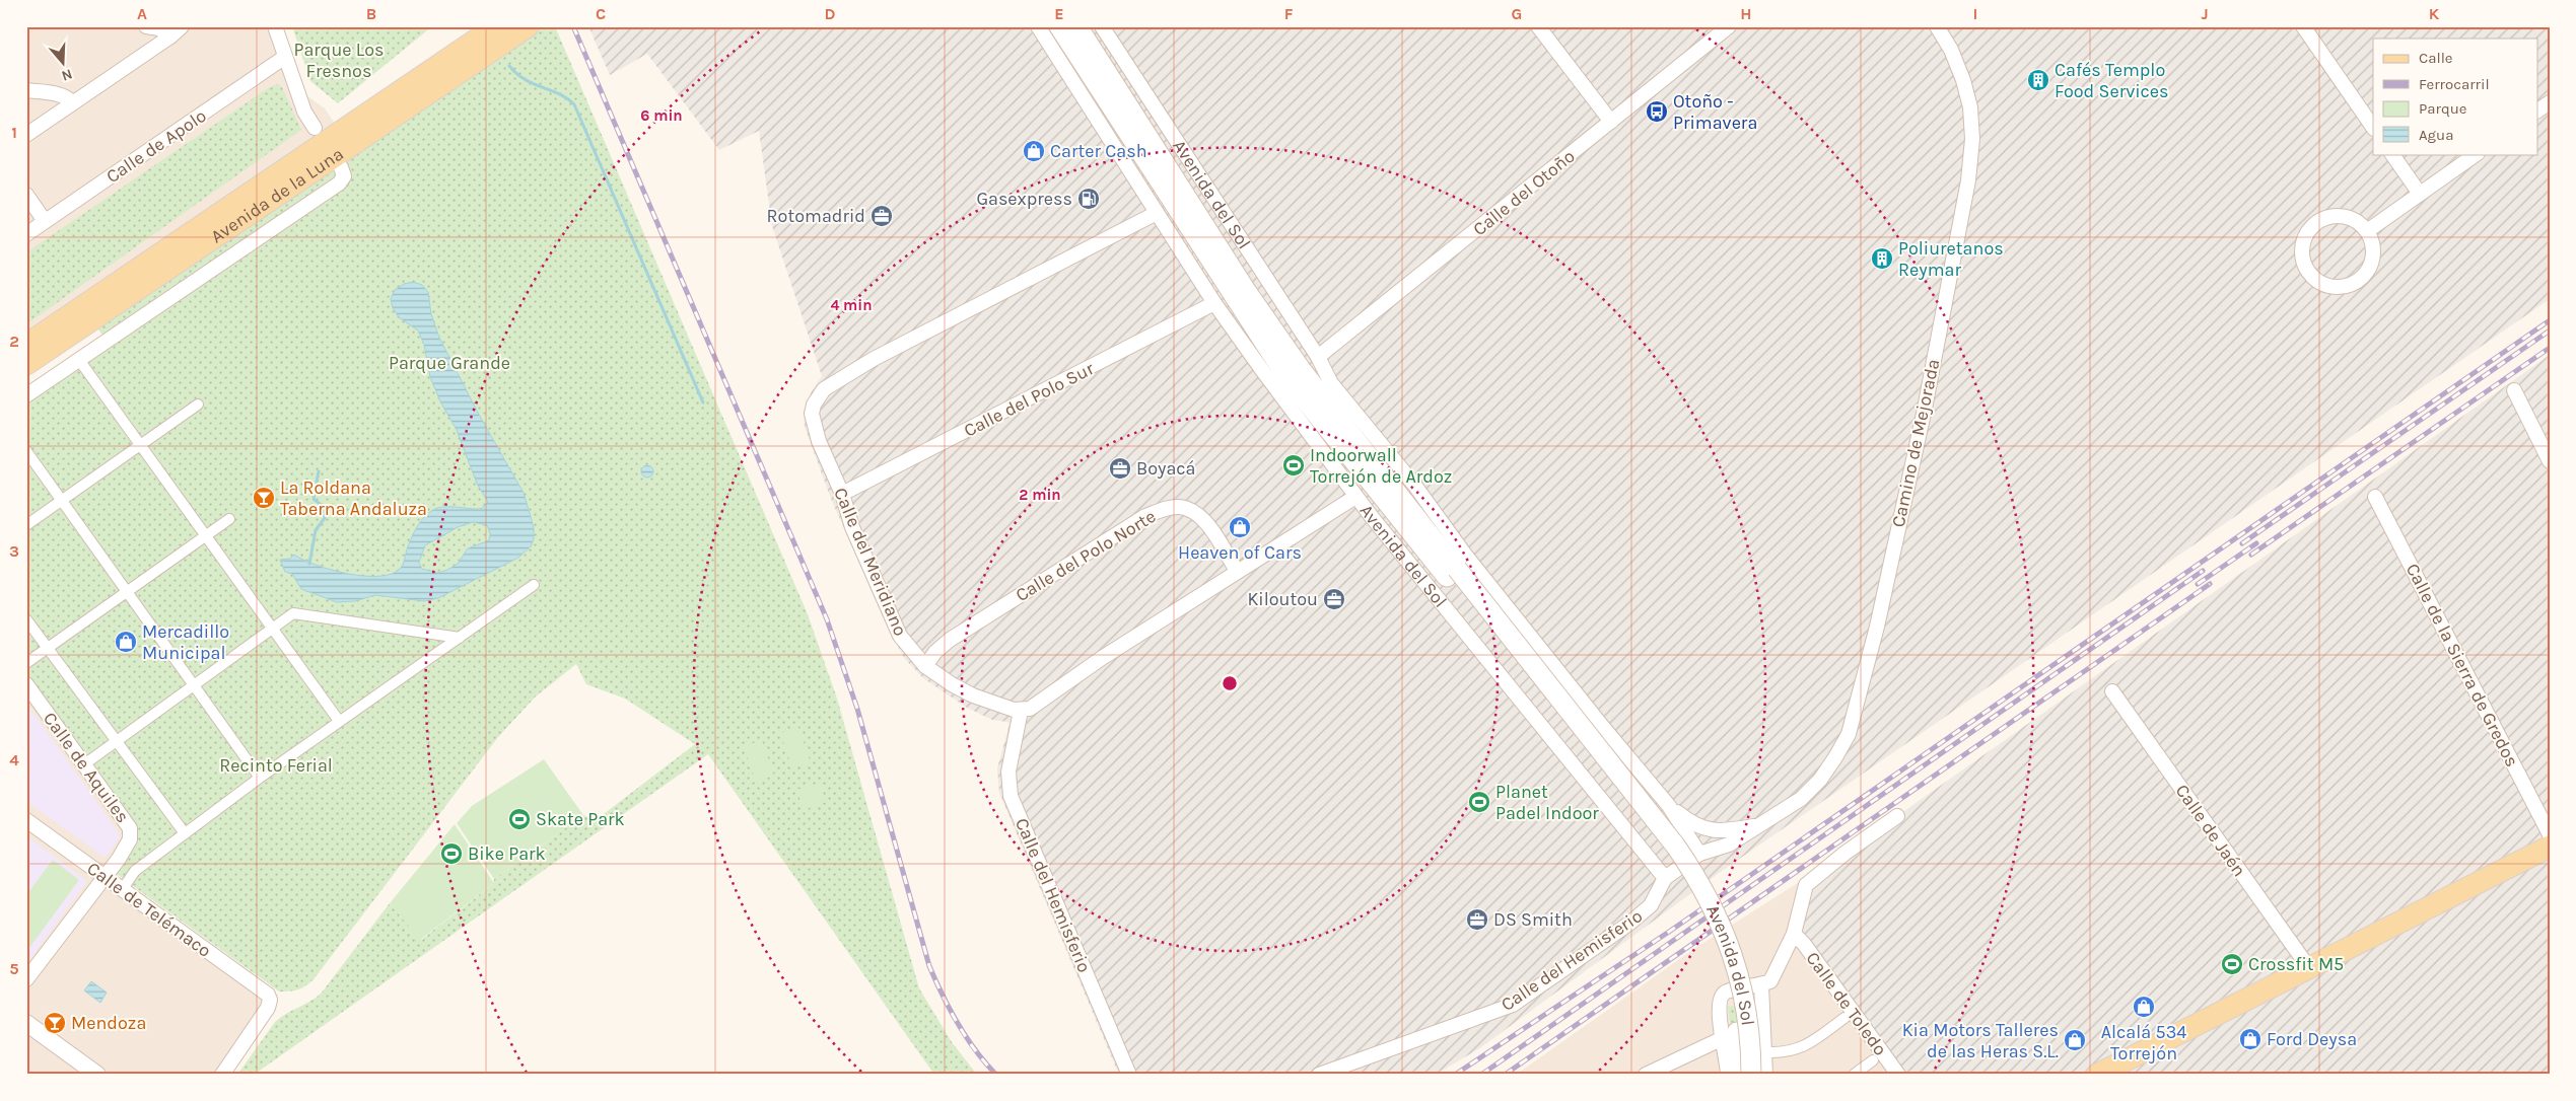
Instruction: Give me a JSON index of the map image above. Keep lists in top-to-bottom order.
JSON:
{
  "streets": {
    "main road": ["Avenida de la Luna", "Avenida del Sol"],
    "street": [
      "Calle de Apolo",
      "Calle del Otoño",
      "Calle del Polo Sur",
      "Camino de Mejorada",
      "Calle del Polo Norte",
      "Calle del Meridiano",
      "Calle de la Sierra de Gredos",
      "Calle de Aquiles",
      "Calle de Jaén",
      "Calle del Hemisferio",
      "Calle de Telémaco",
      "Calle de Toledo"
    ]
  },
  "crossings": [
    ["Calle del Otoño", "Avenida del Sol"],
    ["Avenida del Sol", "Calle del Polo Sur"],
    ["Avenida del Sol", "Camino de Mejorada"],
    ["Avenida del Sol", "Calle del Meridiano"],
    ["Avenida del Sol", "Calle del Hemisferio"],
    ["Calle del Polo Sur", "Calle del Meridiano"],
    ["Calle del Polo Norte", "Calle del Meridiano"],
    ["Calle del Meridiano", "Calle del Hemisferio"],
    ["Calle de Aquiles", "Calle de Telémaco"]
  ],
  "parks": ["Parque Los Fresnos", "Parque Grande", "Recinto Ferial"],
  "places": {
    "building": ["Cafés Templo Food Services", "Poliuretanos Reymar"],
    "bus stop": ["Otoño - Primavera"],
    "shop": [
      "Carter Cash",
      "Heaven of Cars",
      "Mercadillo Municipal",
      "Alcalá 534 Torrejón",
      "Ford Deysa",
      "Kia Motors Talleres de las Heras S.L."
    ],
    "fuel station": ["Gasexpress"],
    "office": [
      "Rotomadrid",
      "Boyacá",
      "Kiloutou",
      "DS Smith"
    ],
    "sports": [
      "Indoorwall Torrejón de Ardoz",
      "Planet Padel Indoor",
      "Skate Park",
      "Bike Park",
      "Crossfit M5"
    ],
    "bar": ["La Roldana Taberna Andaluza", "Mendoza"]
  },
  "legend": [
    "Calle",
    "Ferrocarril",
    "Parque",
    "Agua"
  ],
  "north": "bottom",
  "grid": {
    "columns": [
      "A",
      "B",
      "C",
      "D",
      "E",
      "F",
      "G",
      "H",
      "I",
      "J",
      "K"
    ],
    "rows": [
      "1",
      "2",
      "3",
      "4",
      "5"
    ]
  },
  "rings": ["6 min", "4 min", "2 min"]
}
